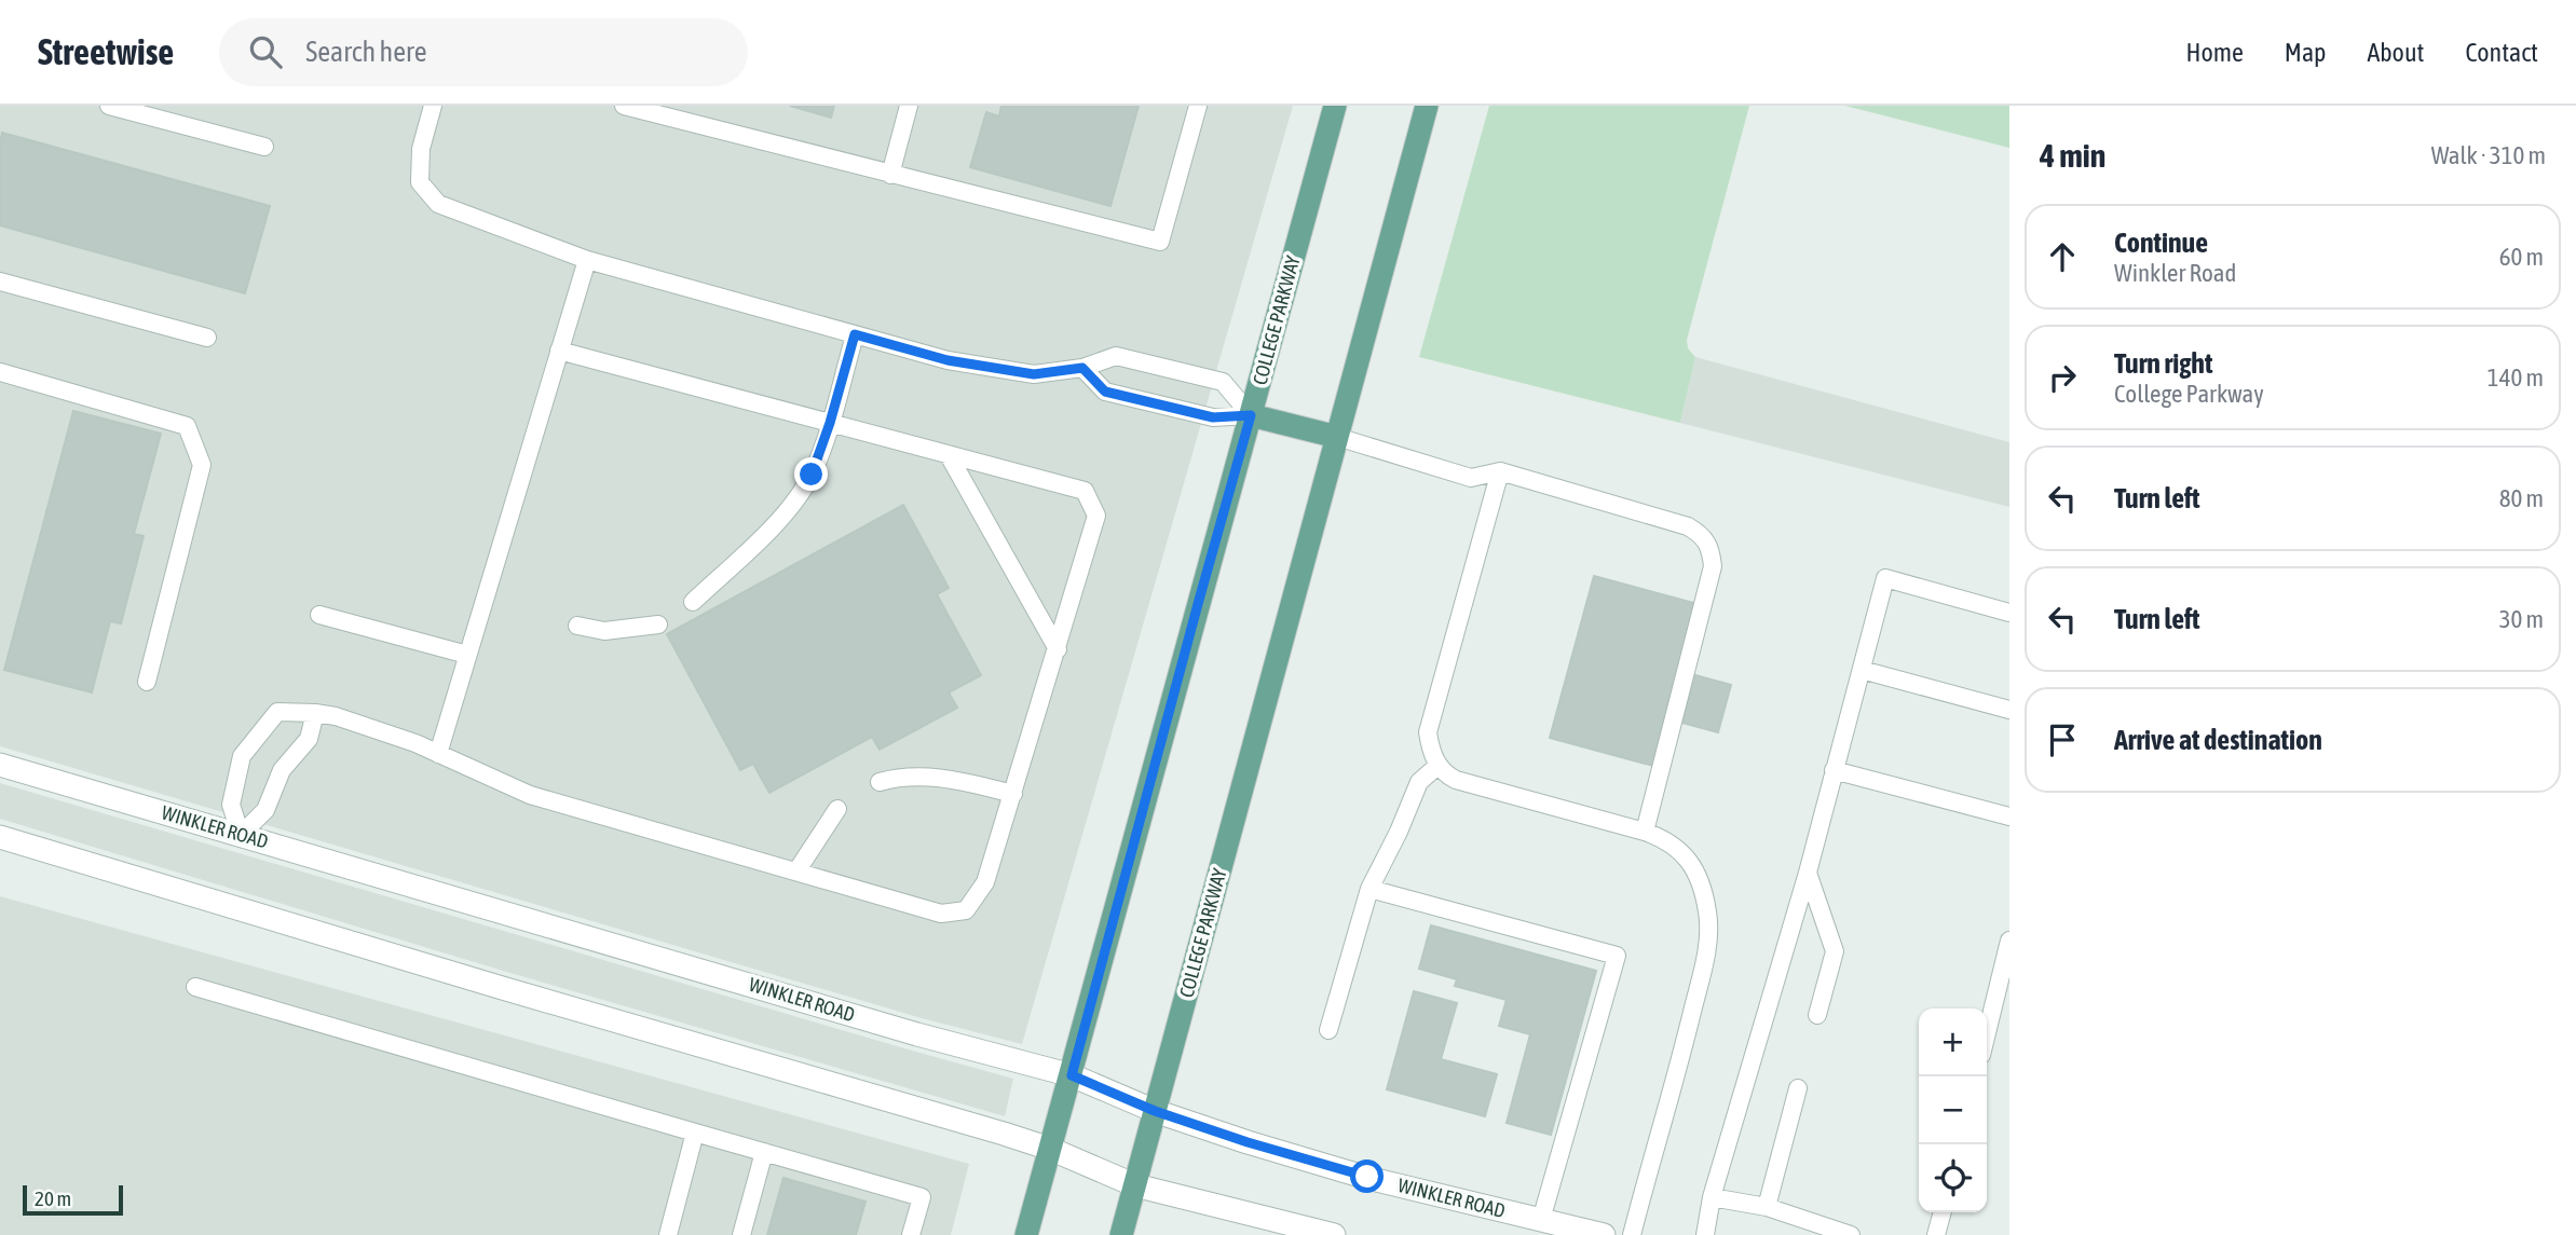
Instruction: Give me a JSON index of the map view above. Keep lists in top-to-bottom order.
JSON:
{
  "streets": {
    "main road": ["COLLEGE PARKWAY"],
    "street": ["WINKLER ROAD"]
  },
  "crossings": [
    ["COLLEGE PARKWAY", "WINKLER ROAD"]
  ],
  "scale_bar": "20 m",
  "page": {
    "header": "Streetwise",
    "search": "Search here",
    "nav": [
      "Home",
      "Map",
      "About",
      "Contact"
    ],
    "heading": ["4 min", "Walk · 310 m"],
    "list": [
      ["Continue", "Winkler Road", "60 m"],
      ["Turn right", "College Parkway", "140 m"],
      ["Turn left", "80 m"],
      ["Turn left", "30 m"],
      "Arrive at destination"
    ],
    "map_buttons": ["+", "−"],
    "scale": "20 m"
  }
}
